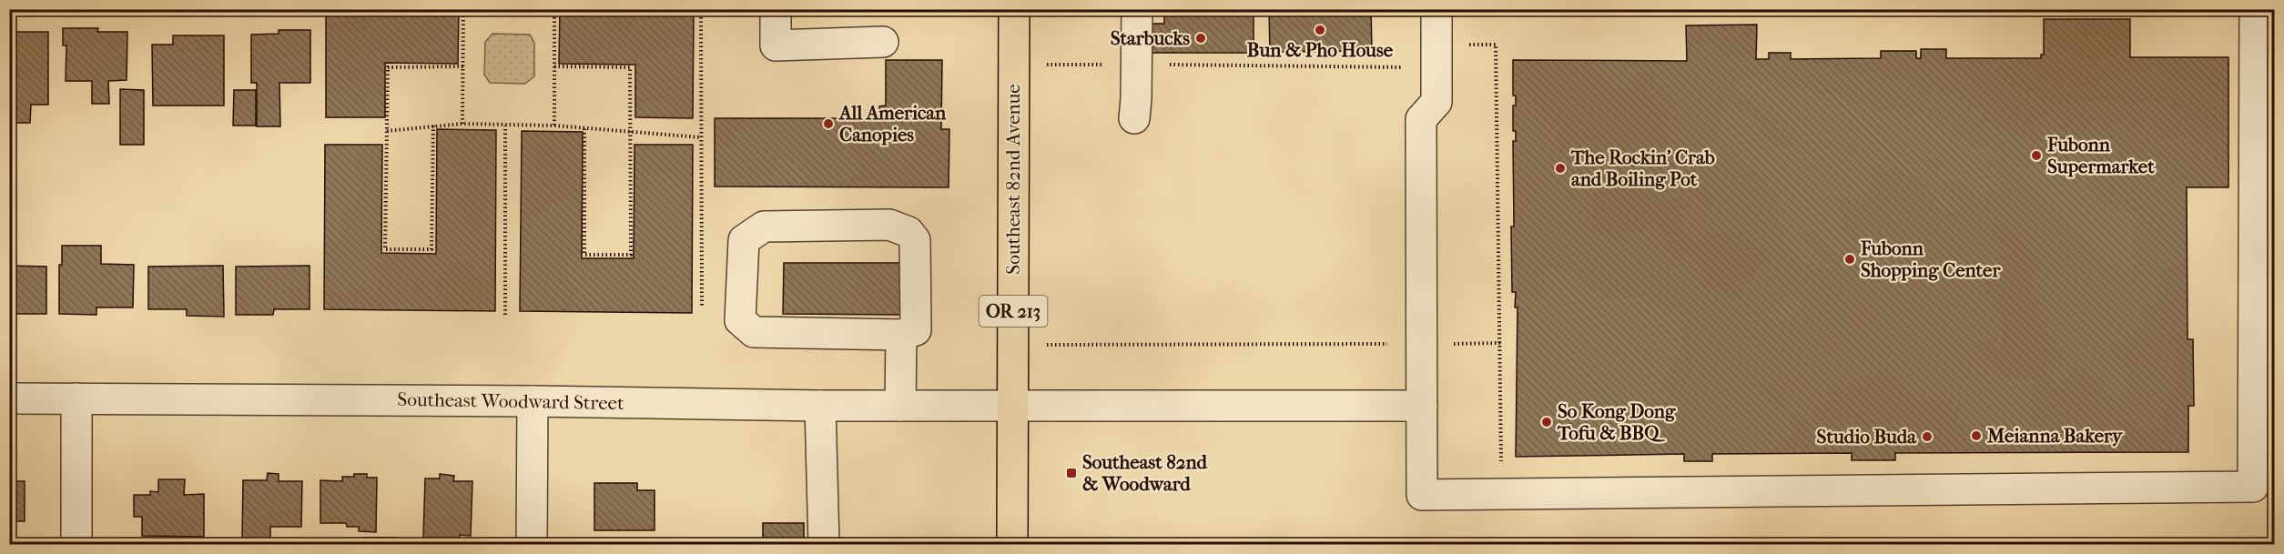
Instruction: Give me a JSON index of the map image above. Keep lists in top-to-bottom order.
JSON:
{
  "streets": {
    "main road": ["Southeast 82nd Avenue", "OR 213"],
    "street": ["Southeast Woodward Street"]
  },
  "crossings": [
    ["Southeast 82nd Avenue", "Southeast Woodward Street"]
  ],
  "places": {
    "other": [
      "Bun & Pho House",
      "Starbucks",
      "All American Canopies",
      "Fubonn Supermarket",
      "The Rockin' Crab and Boiling Pot",
      "Fubonn Shopping Center",
      "So Kong Dong Tofu & BBQ",
      "Meianna Bakery",
      "Studio Buda"
    ],
    "transit": ["Southeast 82nd & Woodward"]
  }
}
